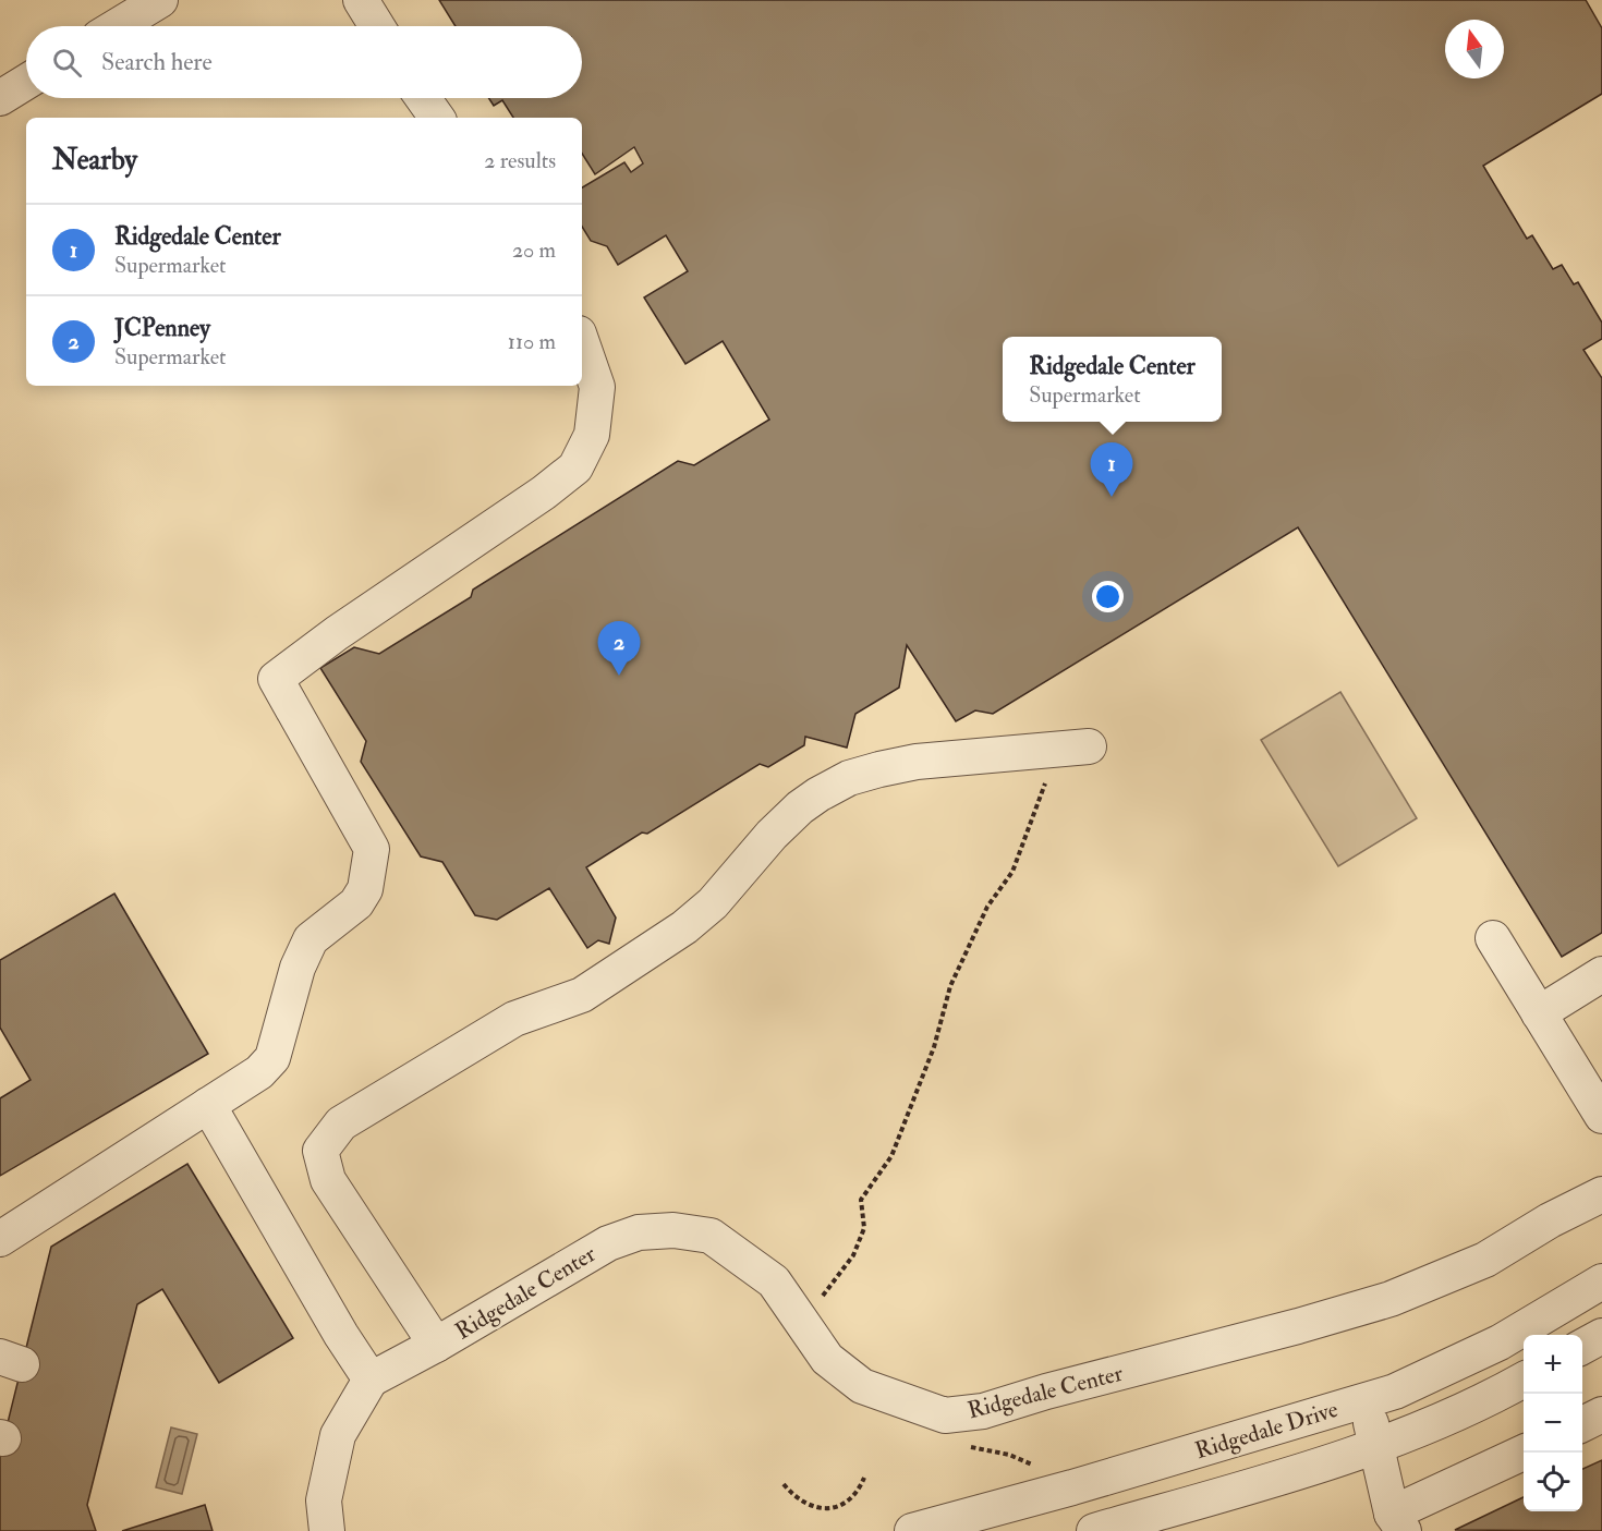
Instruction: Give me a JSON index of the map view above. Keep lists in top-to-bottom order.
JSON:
{
  "streets": {
    "street": ["Ridgedale Center", "Ridgedale Drive"]
  },
  "north": "top",
  "page": {
    "search": "Search here",
    "heading": ["Nearby", "2 results"],
    "list": [
      {
        "mark": "1",
        "name": "Ridgedale Center",
        "note": "Supermarket",
        "value": "20 m"
      },
      {
        "mark": "2",
        "name": "JCPenney",
        "note": "Supermarket",
        "value": "110 m"
      }
    ],
    "popup": ["Ridgedale Center", "Supermarket"],
    "pins": ["1", "2"],
    "map_buttons": ["+", "−"]
  }
}
